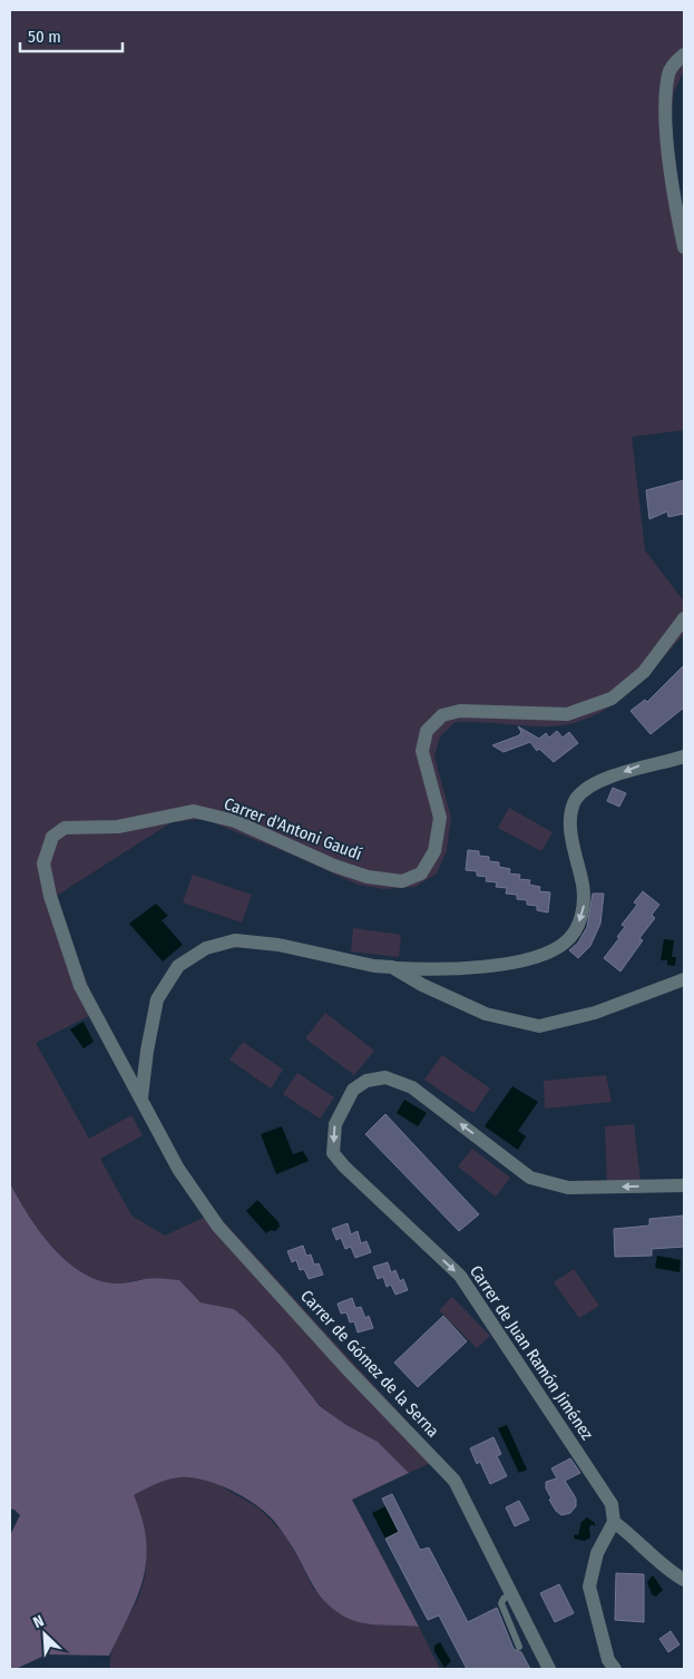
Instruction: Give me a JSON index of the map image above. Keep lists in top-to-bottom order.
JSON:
{
  "streets": {
    "street": ["Carrer d'Antoni Gaudí", "Carrer de Juan Ramón Jiménez", "Carrer de Gómez de la Serna"]
  },
  "crossings": [
    ["Carrer d'Antoni Gaudí", "Carrer de Gómez de la Serna"]
  ],
  "scale_bar": "50 m",
  "north": "top left"
}
